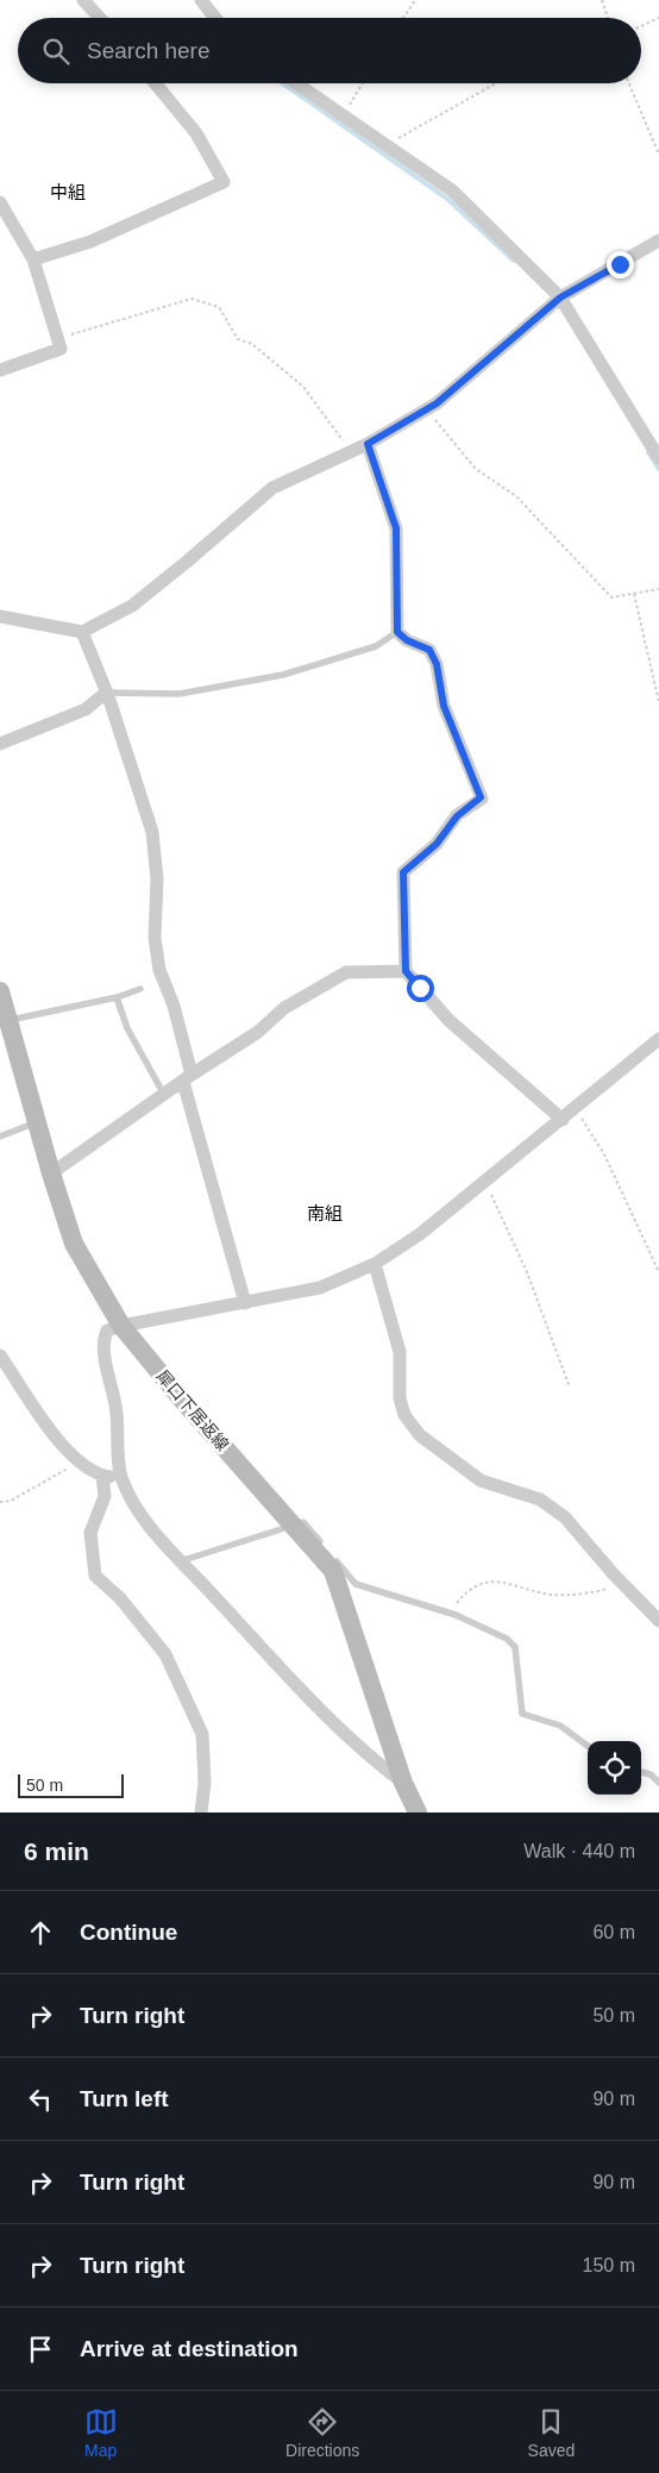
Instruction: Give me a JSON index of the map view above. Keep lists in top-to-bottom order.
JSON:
{
  "streets": {
    "main road": ["犀口下居返線"]
  },
  "districts": ["中組", "南組"],
  "scale_bar": "50 m",
  "page": {
    "search": "Search here",
    "scale": "50 m",
    "heading": ["6 min", "Walk · 440 m"],
    "list": [
      ["Continue", "60 m"],
      ["Turn right", "50 m"],
      ["Turn left", "90 m"],
      ["Turn right", "90 m"],
      ["Turn right", "150 m"],
      "Arrive at destination"
    ],
    "nav": ["Map", "Directions", "Saved"]
  }
}
